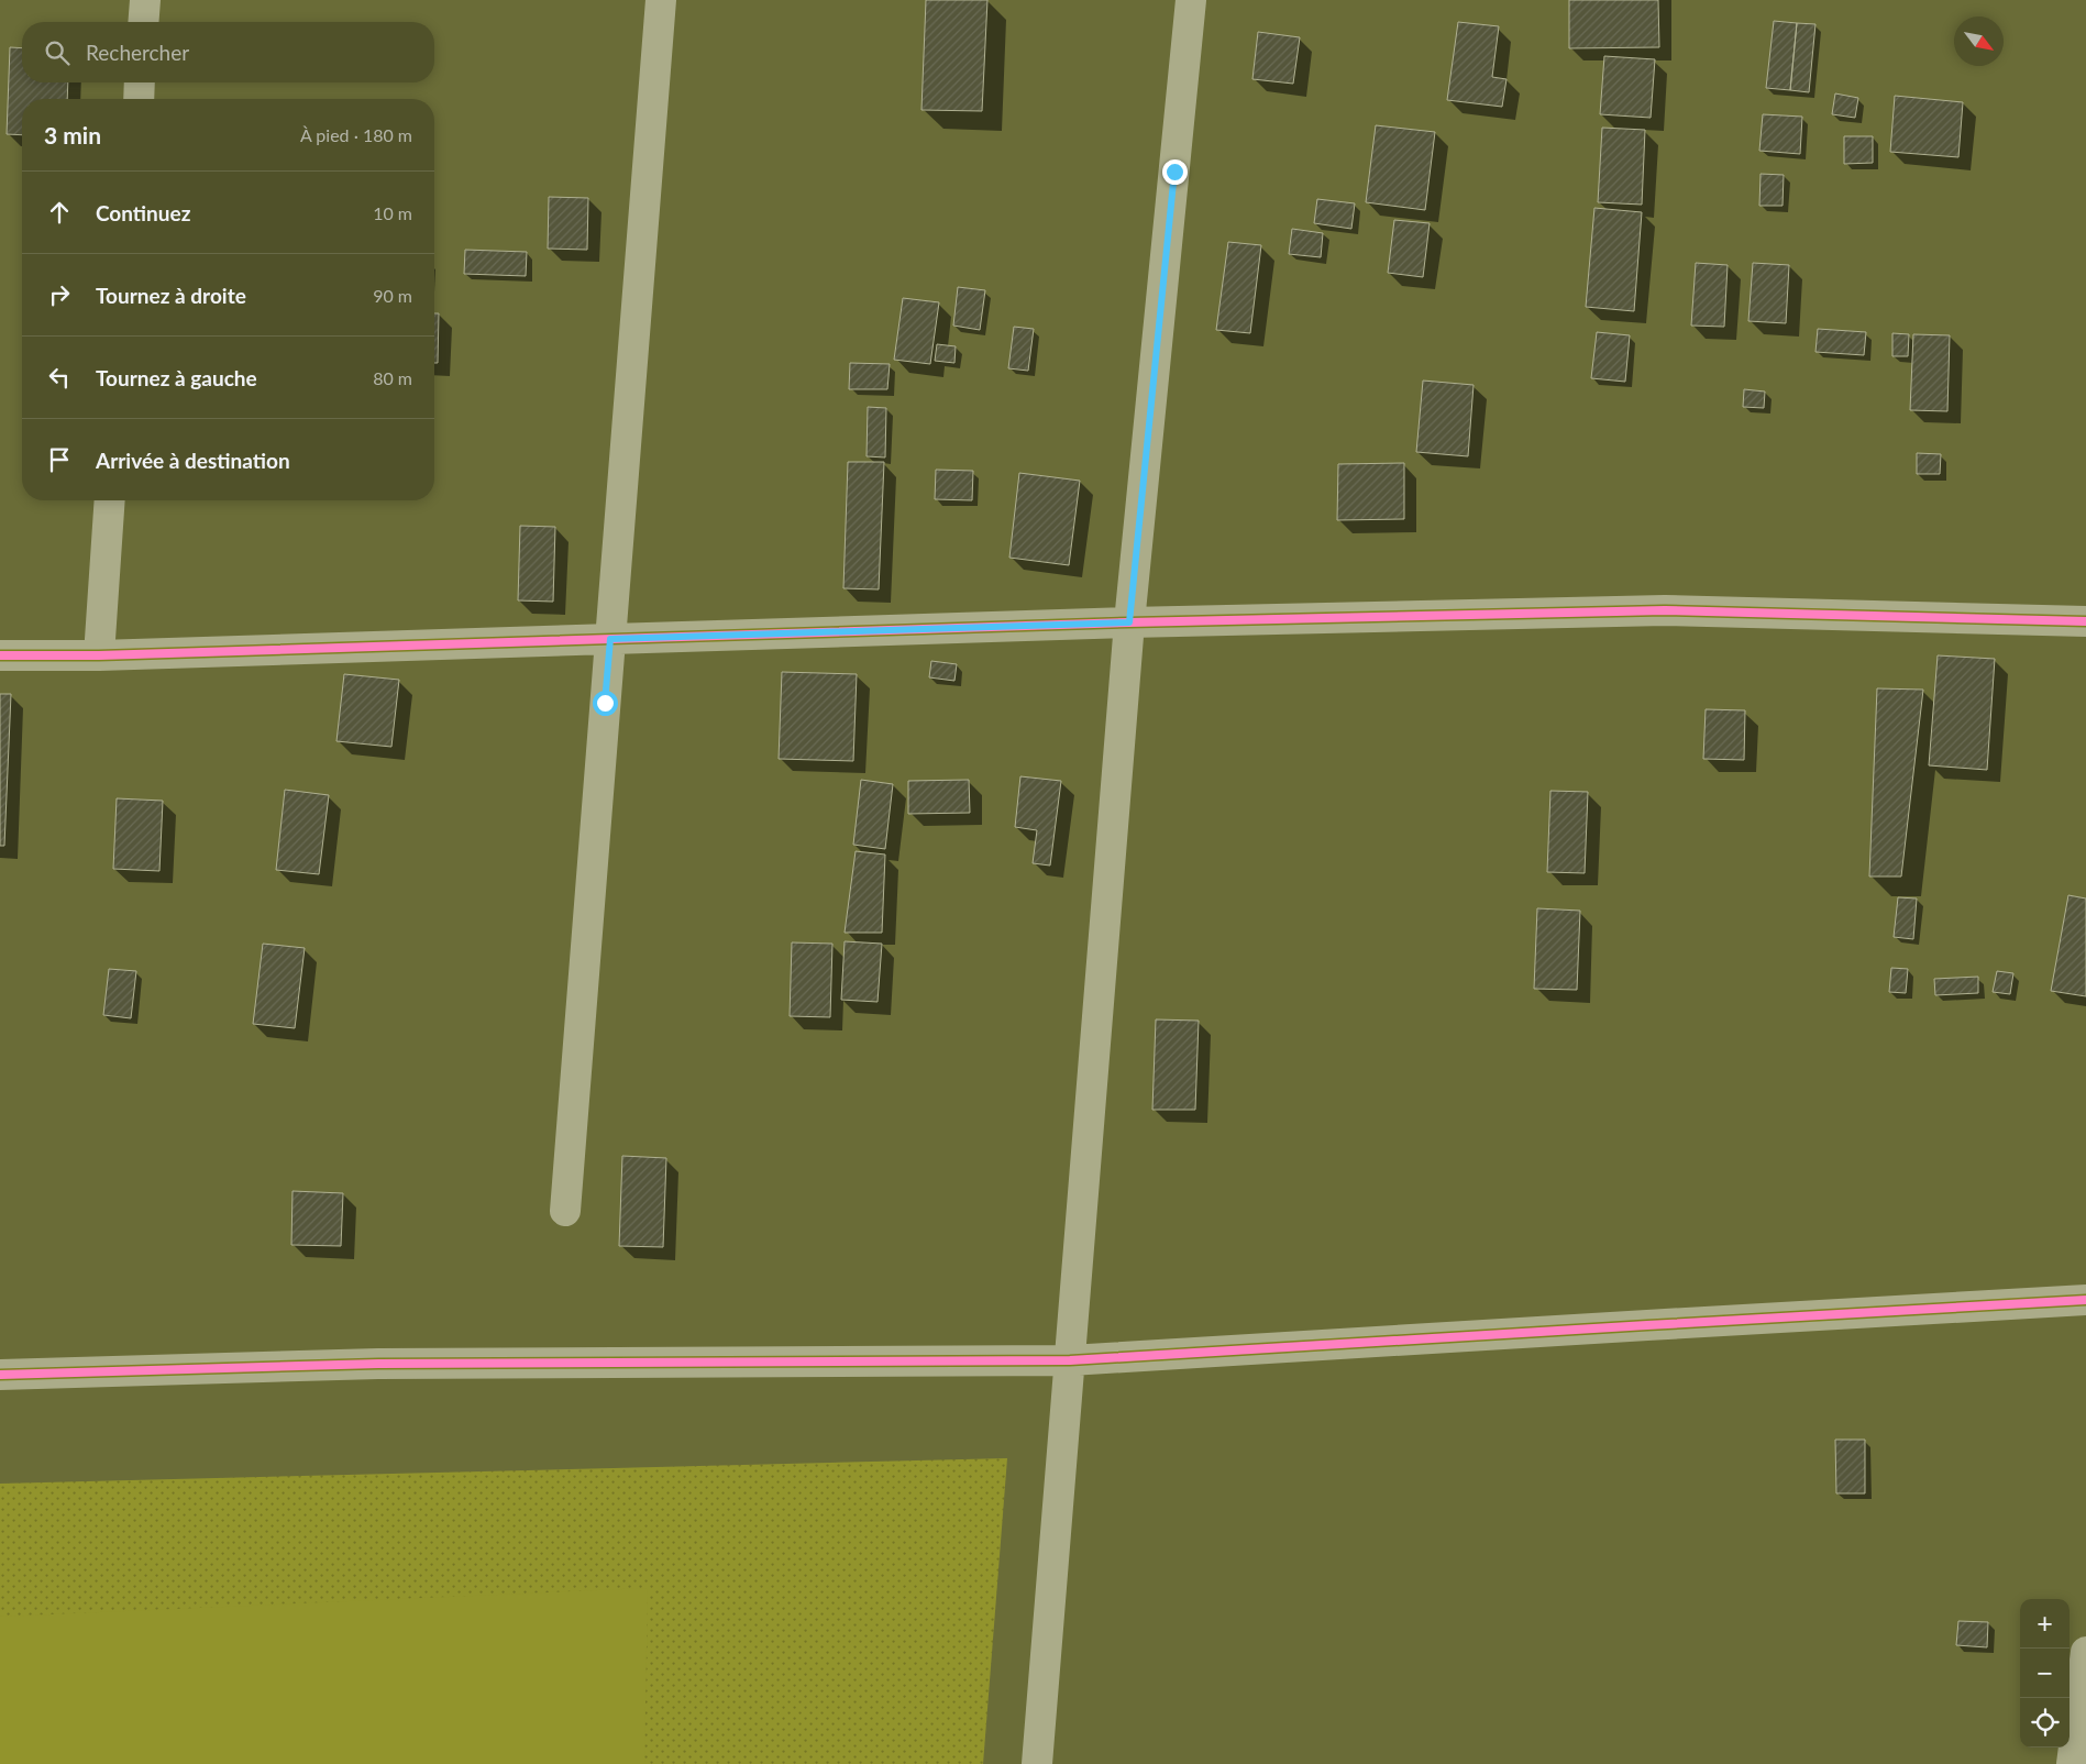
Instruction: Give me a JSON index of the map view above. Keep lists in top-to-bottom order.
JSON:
{
  "north": "bottom right",
  "page": {
    "search": "Rechercher",
    "heading": ["3 min", "À pied · 180 m"],
    "list": [
      ["Continuez", "10 m"],
      ["Tournez à droite", "90 m"],
      ["Tournez à gauche", "80 m"],
      "Arrivée à destination"
    ],
    "map_buttons": ["+", "−"]
  }
}
